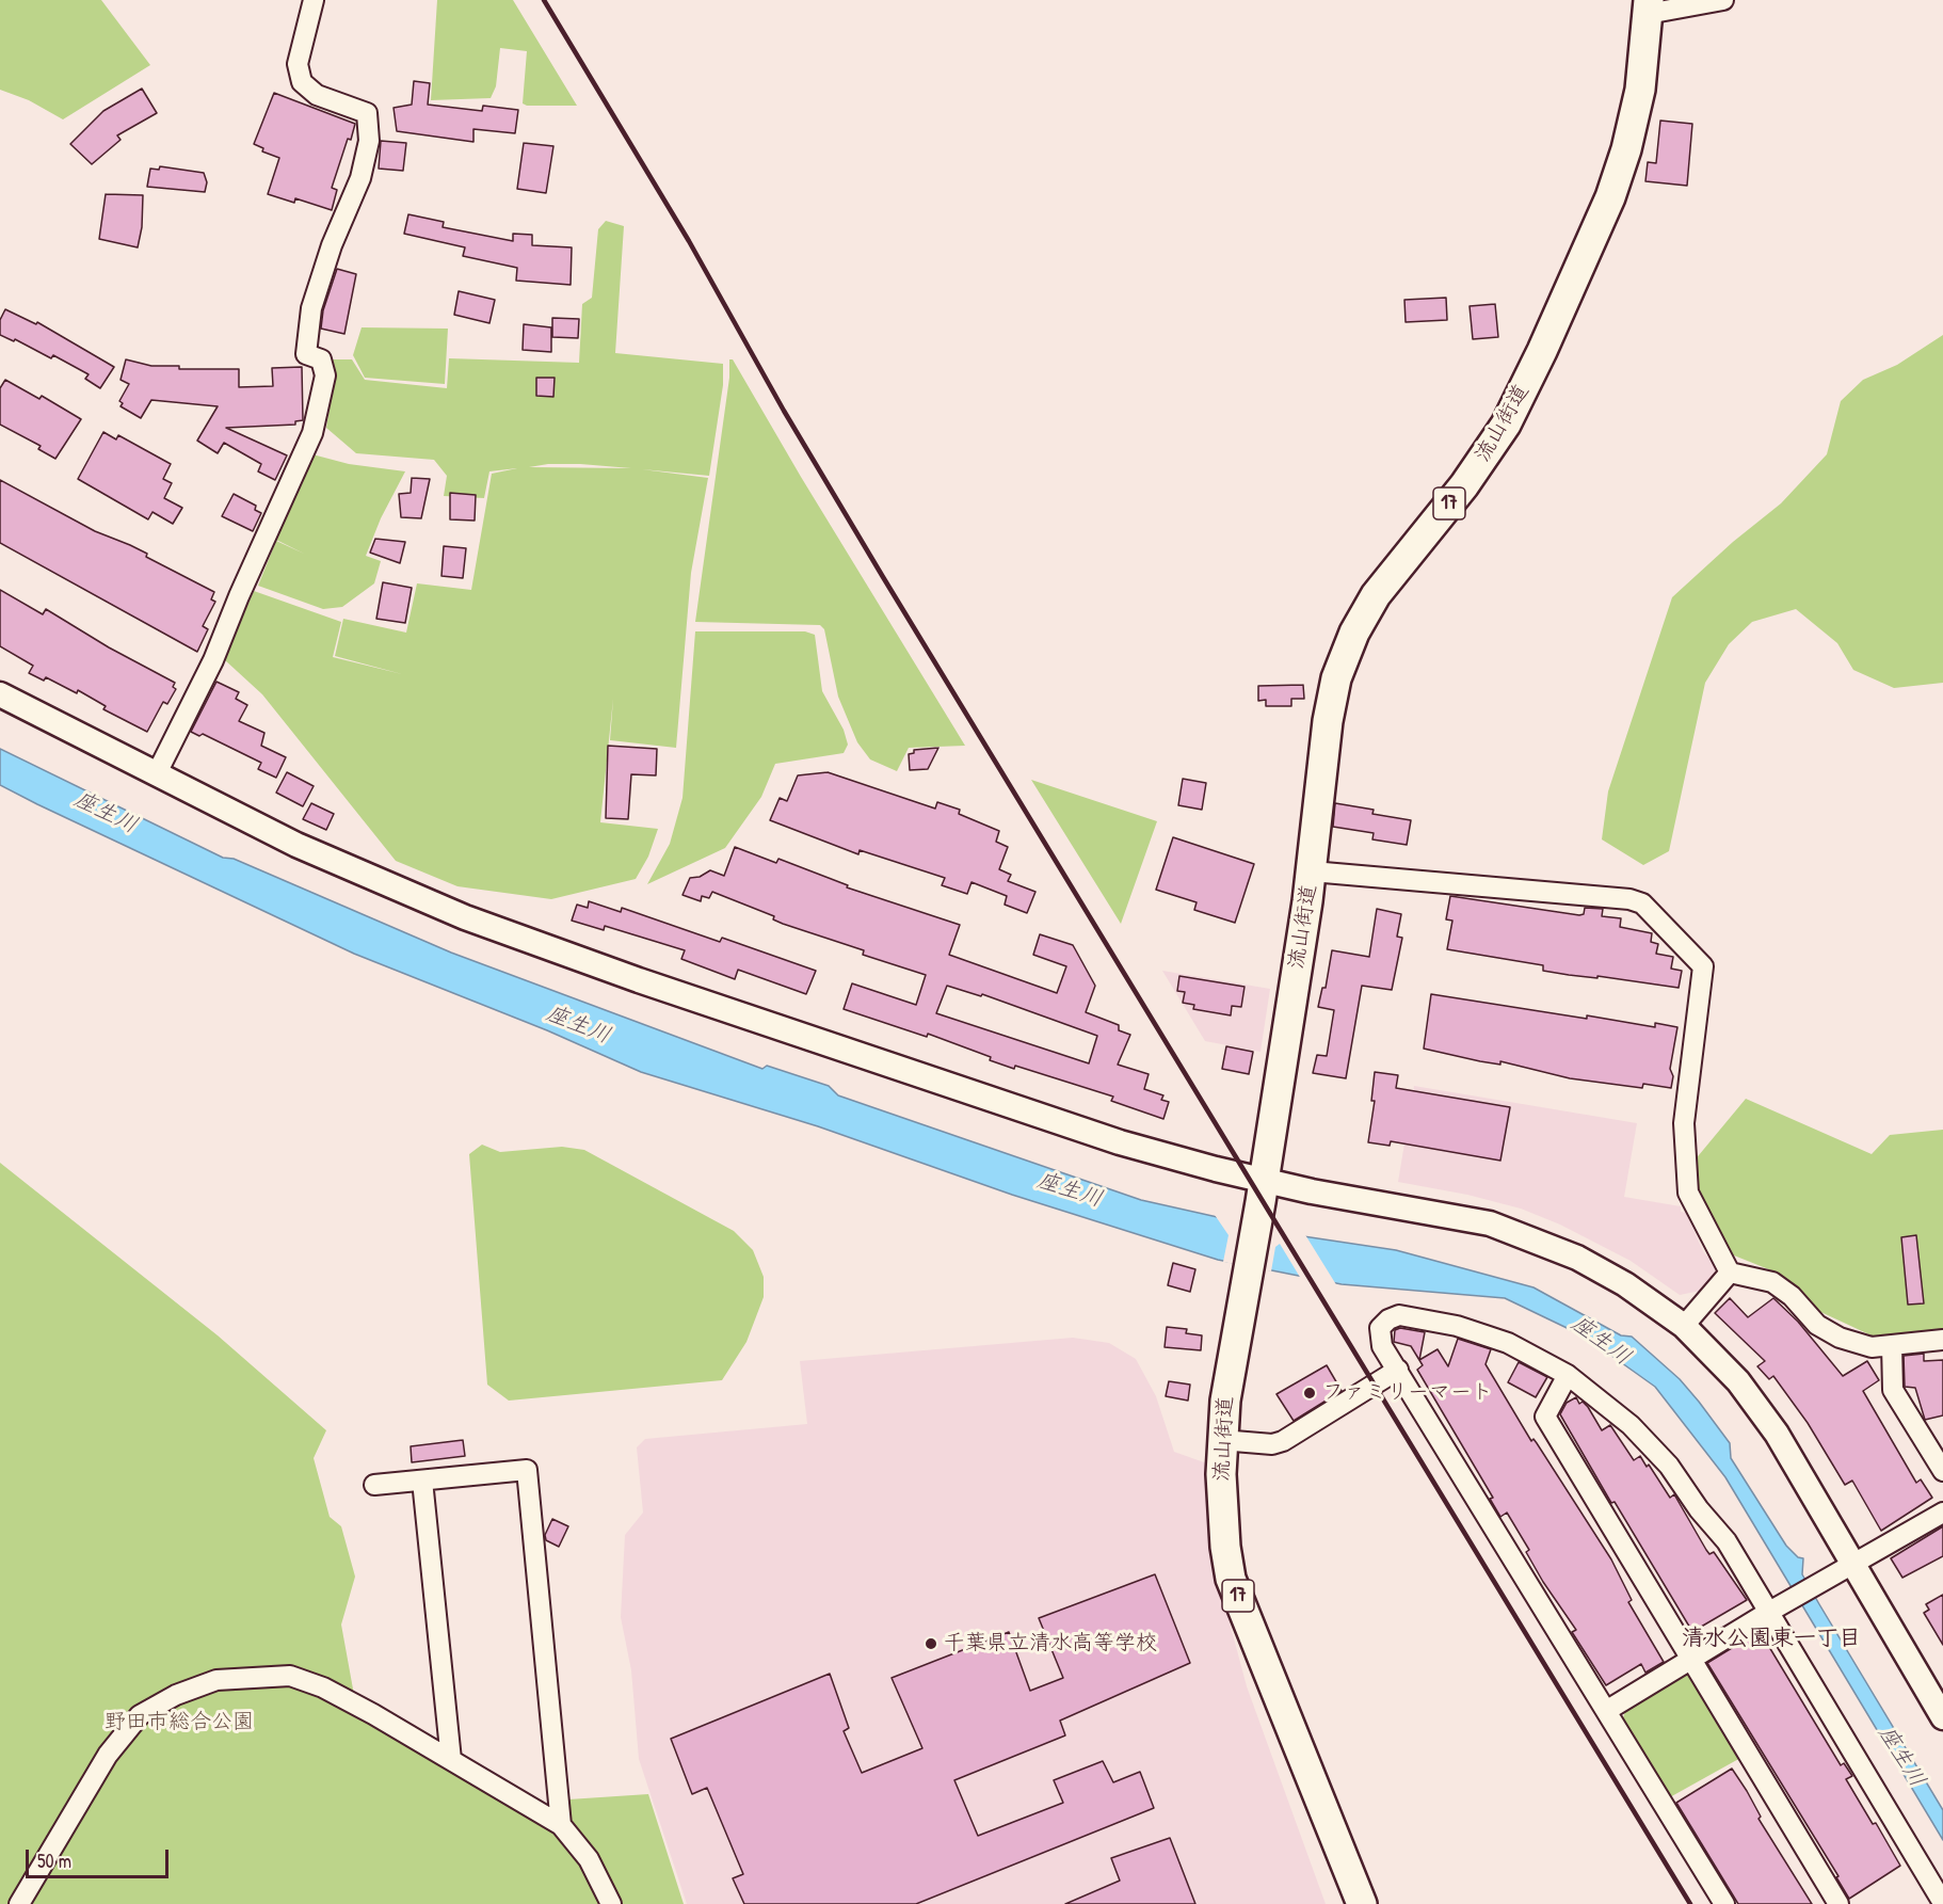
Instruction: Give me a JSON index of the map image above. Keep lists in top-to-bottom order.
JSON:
{
  "streets": {
    "main road": ["流山街道", "17"]
  },
  "districts": ["清水公園東一丁目"],
  "water": ["座生川"],
  "parks": ["野田市総合公園"],
  "places": ["ファミリーマート", "千葉県立清水高等学校"],
  "scale_bar": "50 m"
}
